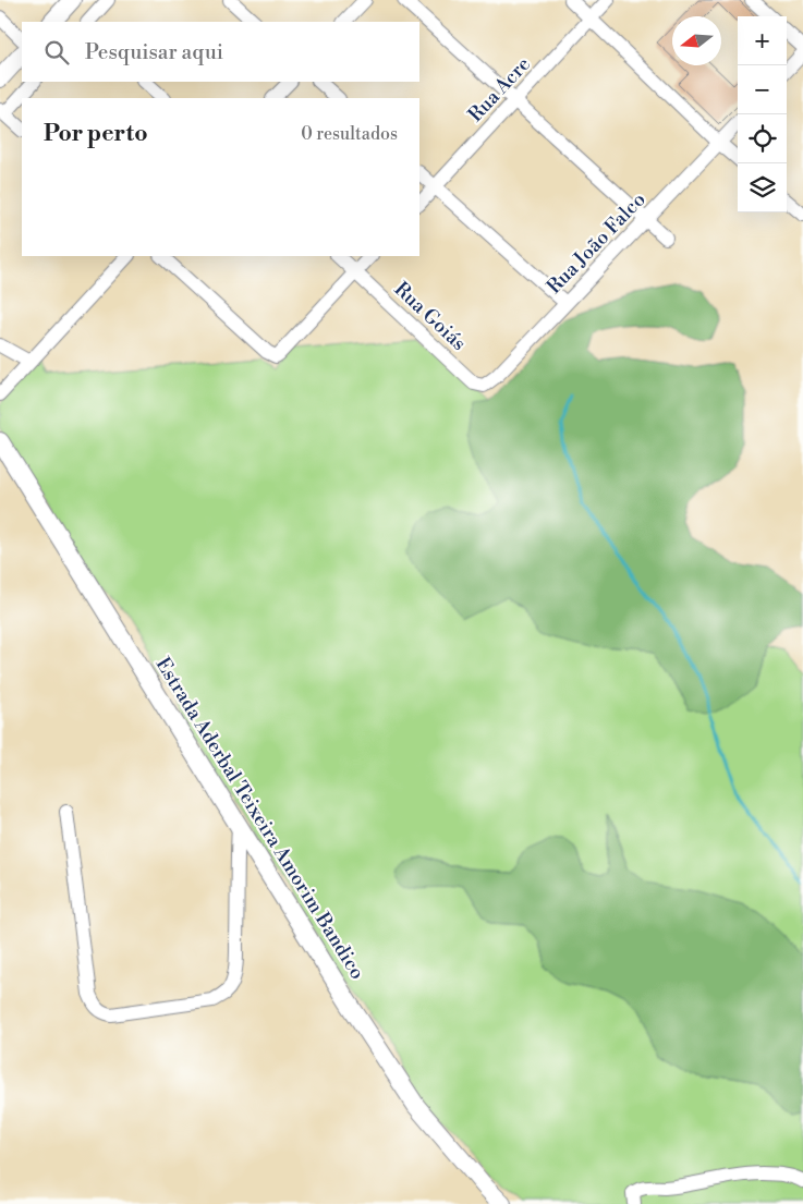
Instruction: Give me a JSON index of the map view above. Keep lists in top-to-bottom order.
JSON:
{
  "streets": {
    "main road": ["Estrada Aderbal Teixeira Amorim Bandico"],
    "street": ["Rua Acre", "Rua João Falco", "Rua Goiás"]
  },
  "crossings": [
    ["Rua João Falco", "Rua Goiás"]
  ],
  "north": "left",
  "page": {
    "map_buttons": ["+", "−"],
    "search": "Pesquisar aqui",
    "heading": ["Por perto", "0 resultados"]
  }
}
